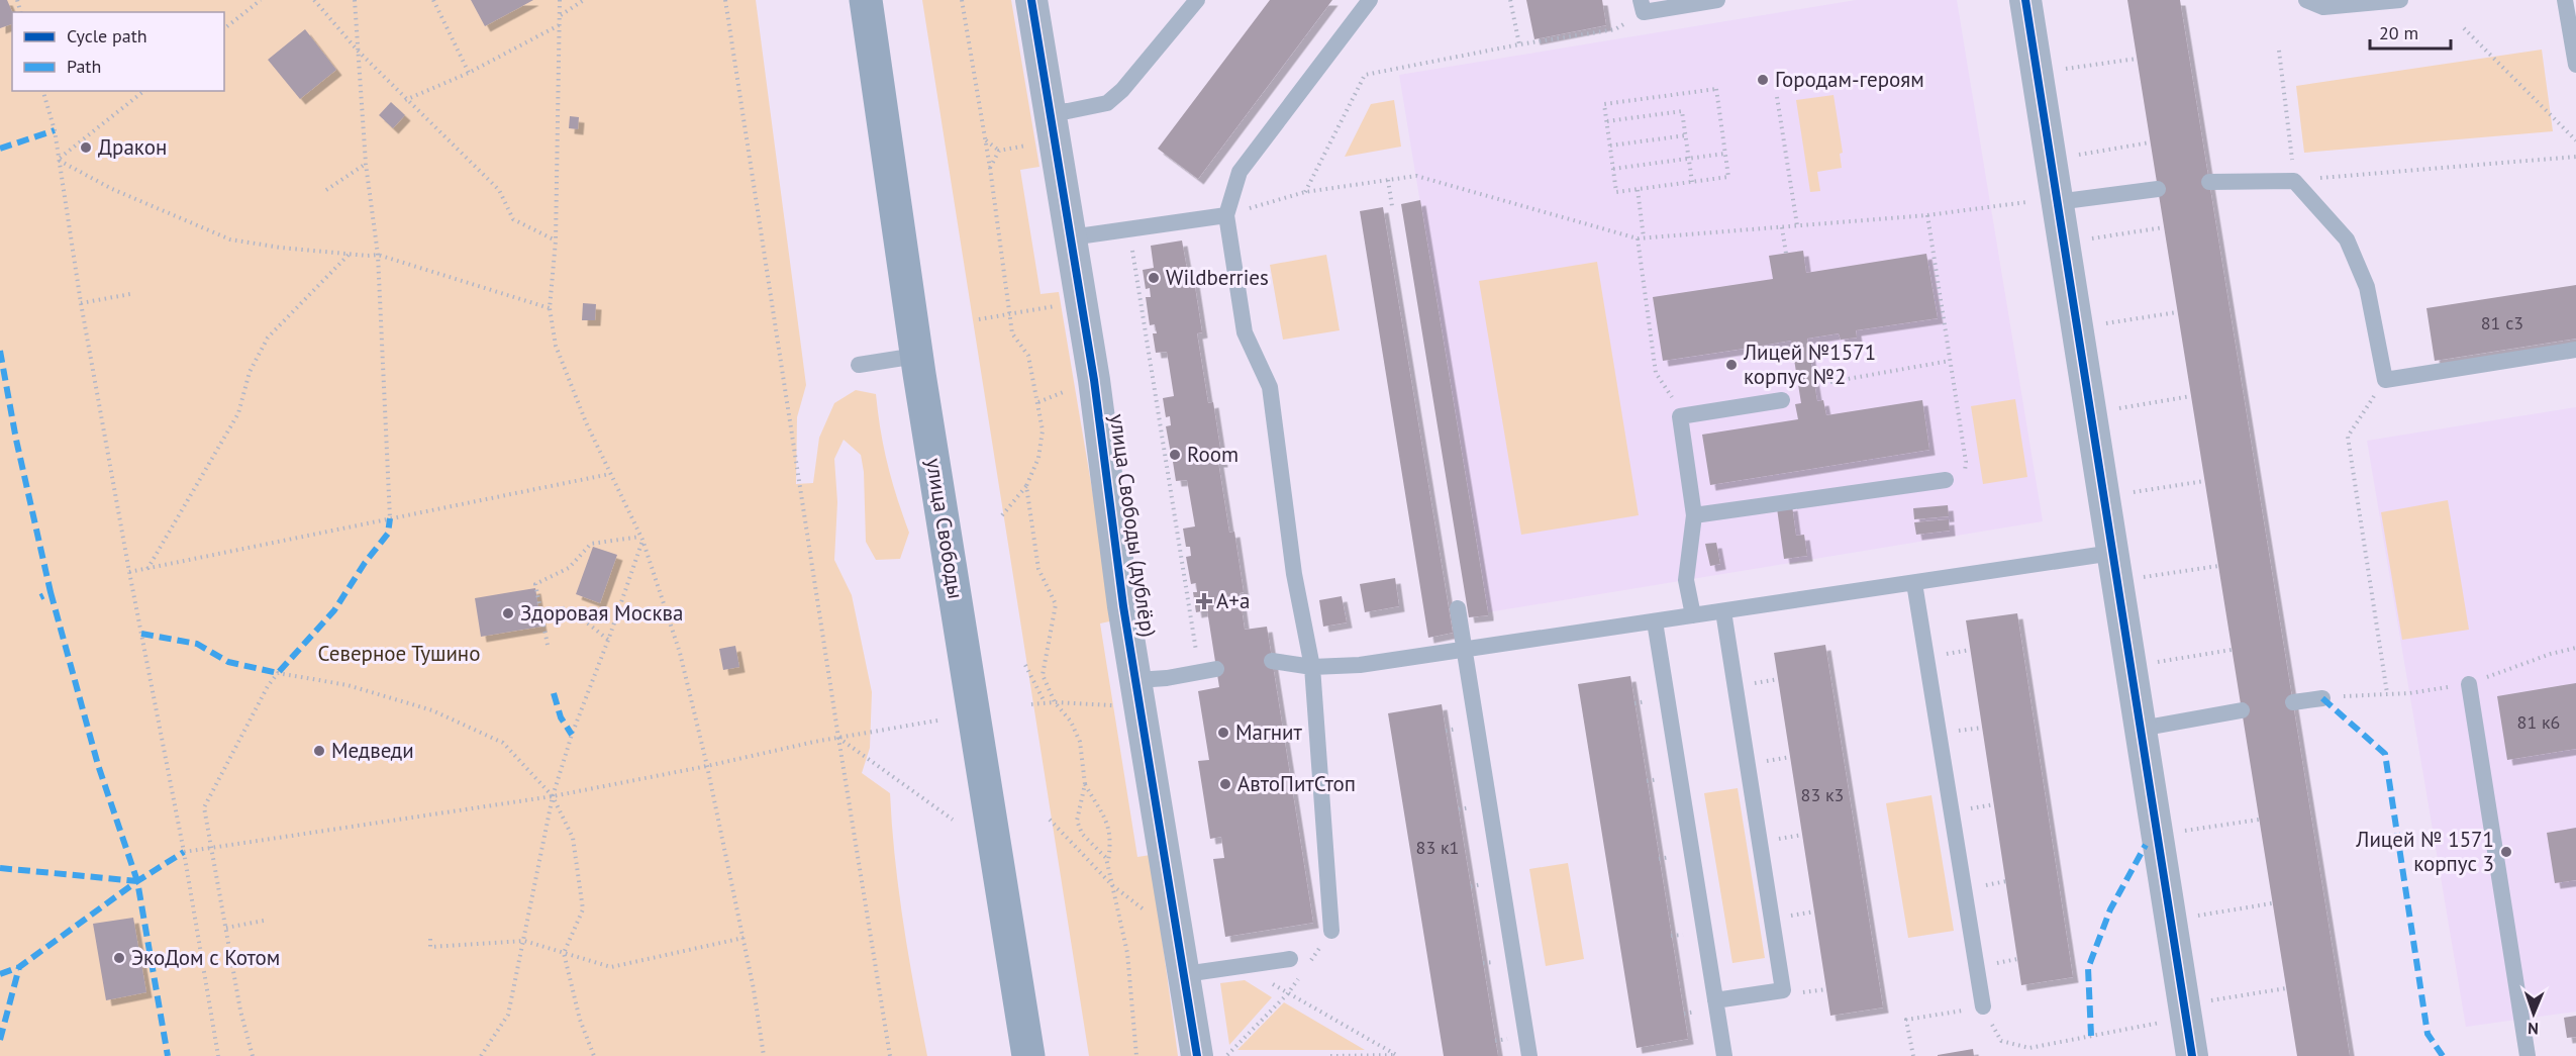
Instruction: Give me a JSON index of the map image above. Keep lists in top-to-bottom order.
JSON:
{
  "streets": {
    "main road": ["улица Свободы"],
    "street": ["улица Свободы (дублёр)"]
  },
  "parks": ["Северное Тушино"],
  "places": {
    "other": [
      "Городам-героям",
      "Дракон",
      "Wildberries",
      "Лицей №1571 корпус №2",
      "Room",
      "Здоровая Москва",
      "Магнит",
      "Медведи",
      "АвтоПитСтоп",
      "Лицей № 1571 корпус 3",
      "ЭкоДом с Котом"
    ],
    "health": ["А+а"]
  },
  "house_numbers": [
    "81 с3",
    "81 к6",
    "83 к3",
    "83 к1"
  ],
  "legend": ["Cycle path", "Path"],
  "scale_bar": "20 m",
  "north": "bottom"
}
